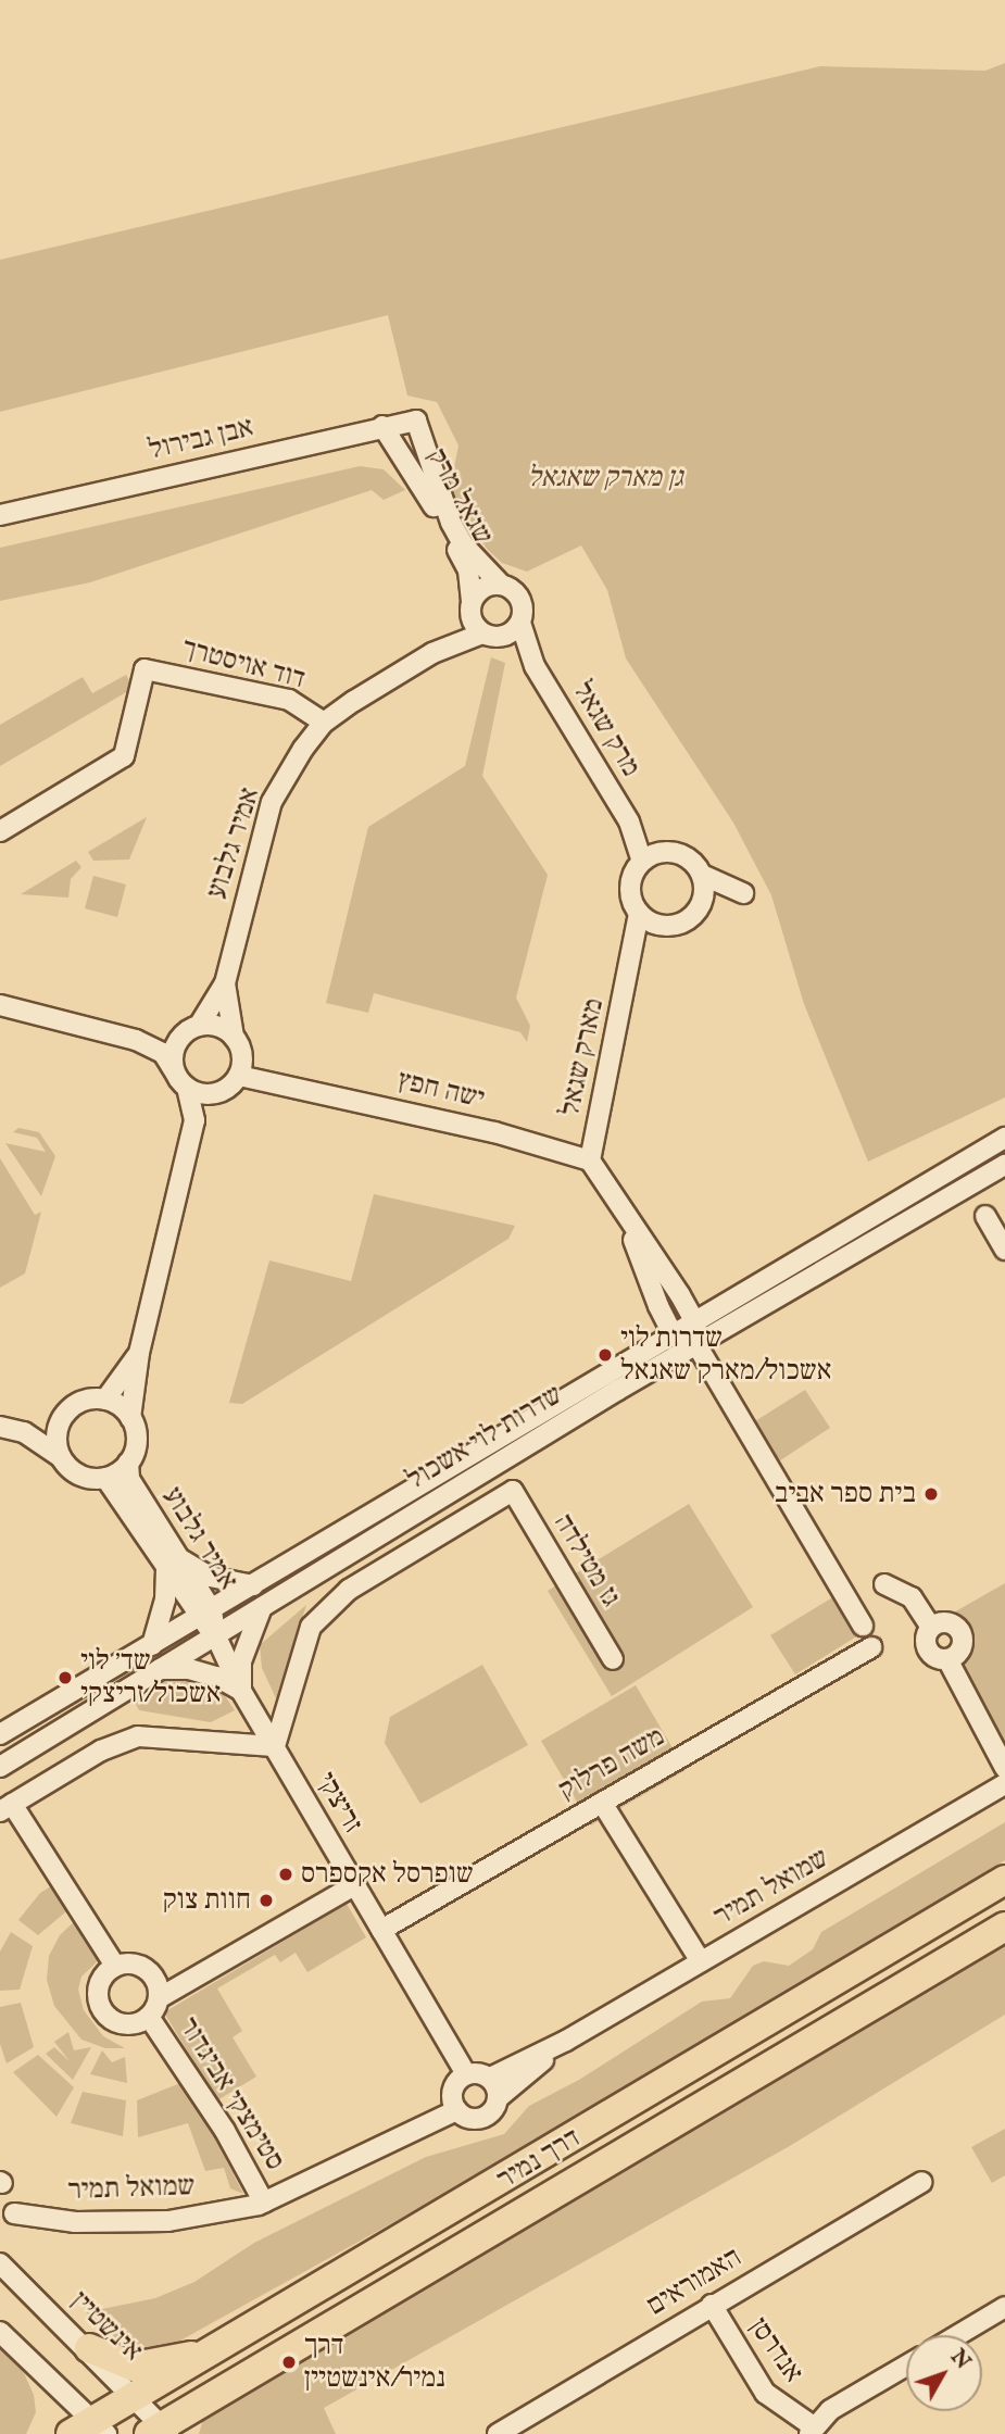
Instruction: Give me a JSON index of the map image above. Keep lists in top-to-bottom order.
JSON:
{
  "streets": {
    "highway": ["דרך נמיר"],
    "street": [
      "אבן גבירול",
      "שגאל מרק",
      "דוד אויסטרך",
      "מרק שגאל",
      "אמיר גלבוע",
      "מארק שגאל",
      "ישה חפץ",
      "שדרות לוי אשכול",
      "גז מטילדה",
      "משה פרלוק",
      "זריצקי",
      "שמואל תמיר",
      "סטימצקי אביגדור",
      "האמוראים",
      "אינשטיין",
      "אנדרסן"
    ]
  },
  "crossings": [
    ["אבן גבירול", "שגאל מרק"],
    ["שגאל מרק", "מרק שגאל"],
    ["שגאל מרק", "אמיר גלבוע"],
    ["דוד אויסטרך", "אמיר גלבוע"],
    ["מרק שגאל", "אמיר גלבוע"],
    ["אמיר גלבוע", "ישה חפץ"],
    ["אמיר גלבוע", "שדרות לוי אשכול"],
    ["אמיר גלבוע", "זריצקי"],
    ["מארק שגאל", "ישה חפץ"],
    ["שדרות לוי אשכול", "זריצקי"],
    ["גז מטילדה", "זריצקי"],
    ["משה פרלוק", "זריצקי"],
    ["זריצקי", "שמואל תמיר"],
    ["שמואל תמיר", "סטימצקי אביגדור"],
    ["דרך נמיר", "אינשטיין"],
    ["האמוראים", "אנדרסן"]
  ],
  "parks": ["גן מארק שאגאל"],
  "places": [
    "שדרות לוי אשכול/מארק שאגאל",
    "בית ספר אביב",
    "שד׳ לוי אשכול/זריצקי",
    "שופרסל אקספרס",
    "חוות צוק",
    "דרך נמיר/אינשטיין"
  ],
  "north": "top right"
}
